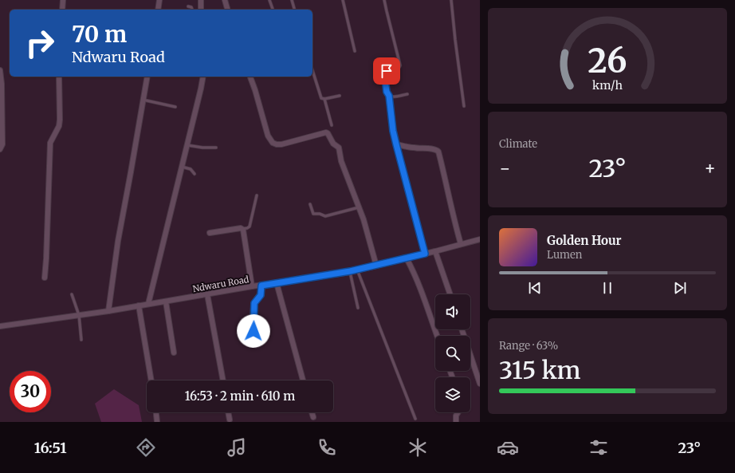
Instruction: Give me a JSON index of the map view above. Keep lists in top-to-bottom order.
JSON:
{
  "streets": {
    "street": ["Ndwaru Road"]
  },
  "page": {
    "turn": ["70 m", "Ndwaru Road"],
    "tile": [
      "Climate",
      ["Range · 63%", "315 km"]
    ],
    "heat": ["−", "23°", "+"],
    "song": ["Golden Hour", "Lumen"],
    "limit": "30",
    "trip": "16:53 · 2 min · 610 m",
    "tabs": ["16:51", "23°"],
    "gauge": ["26", "km/h"]
  }
}
